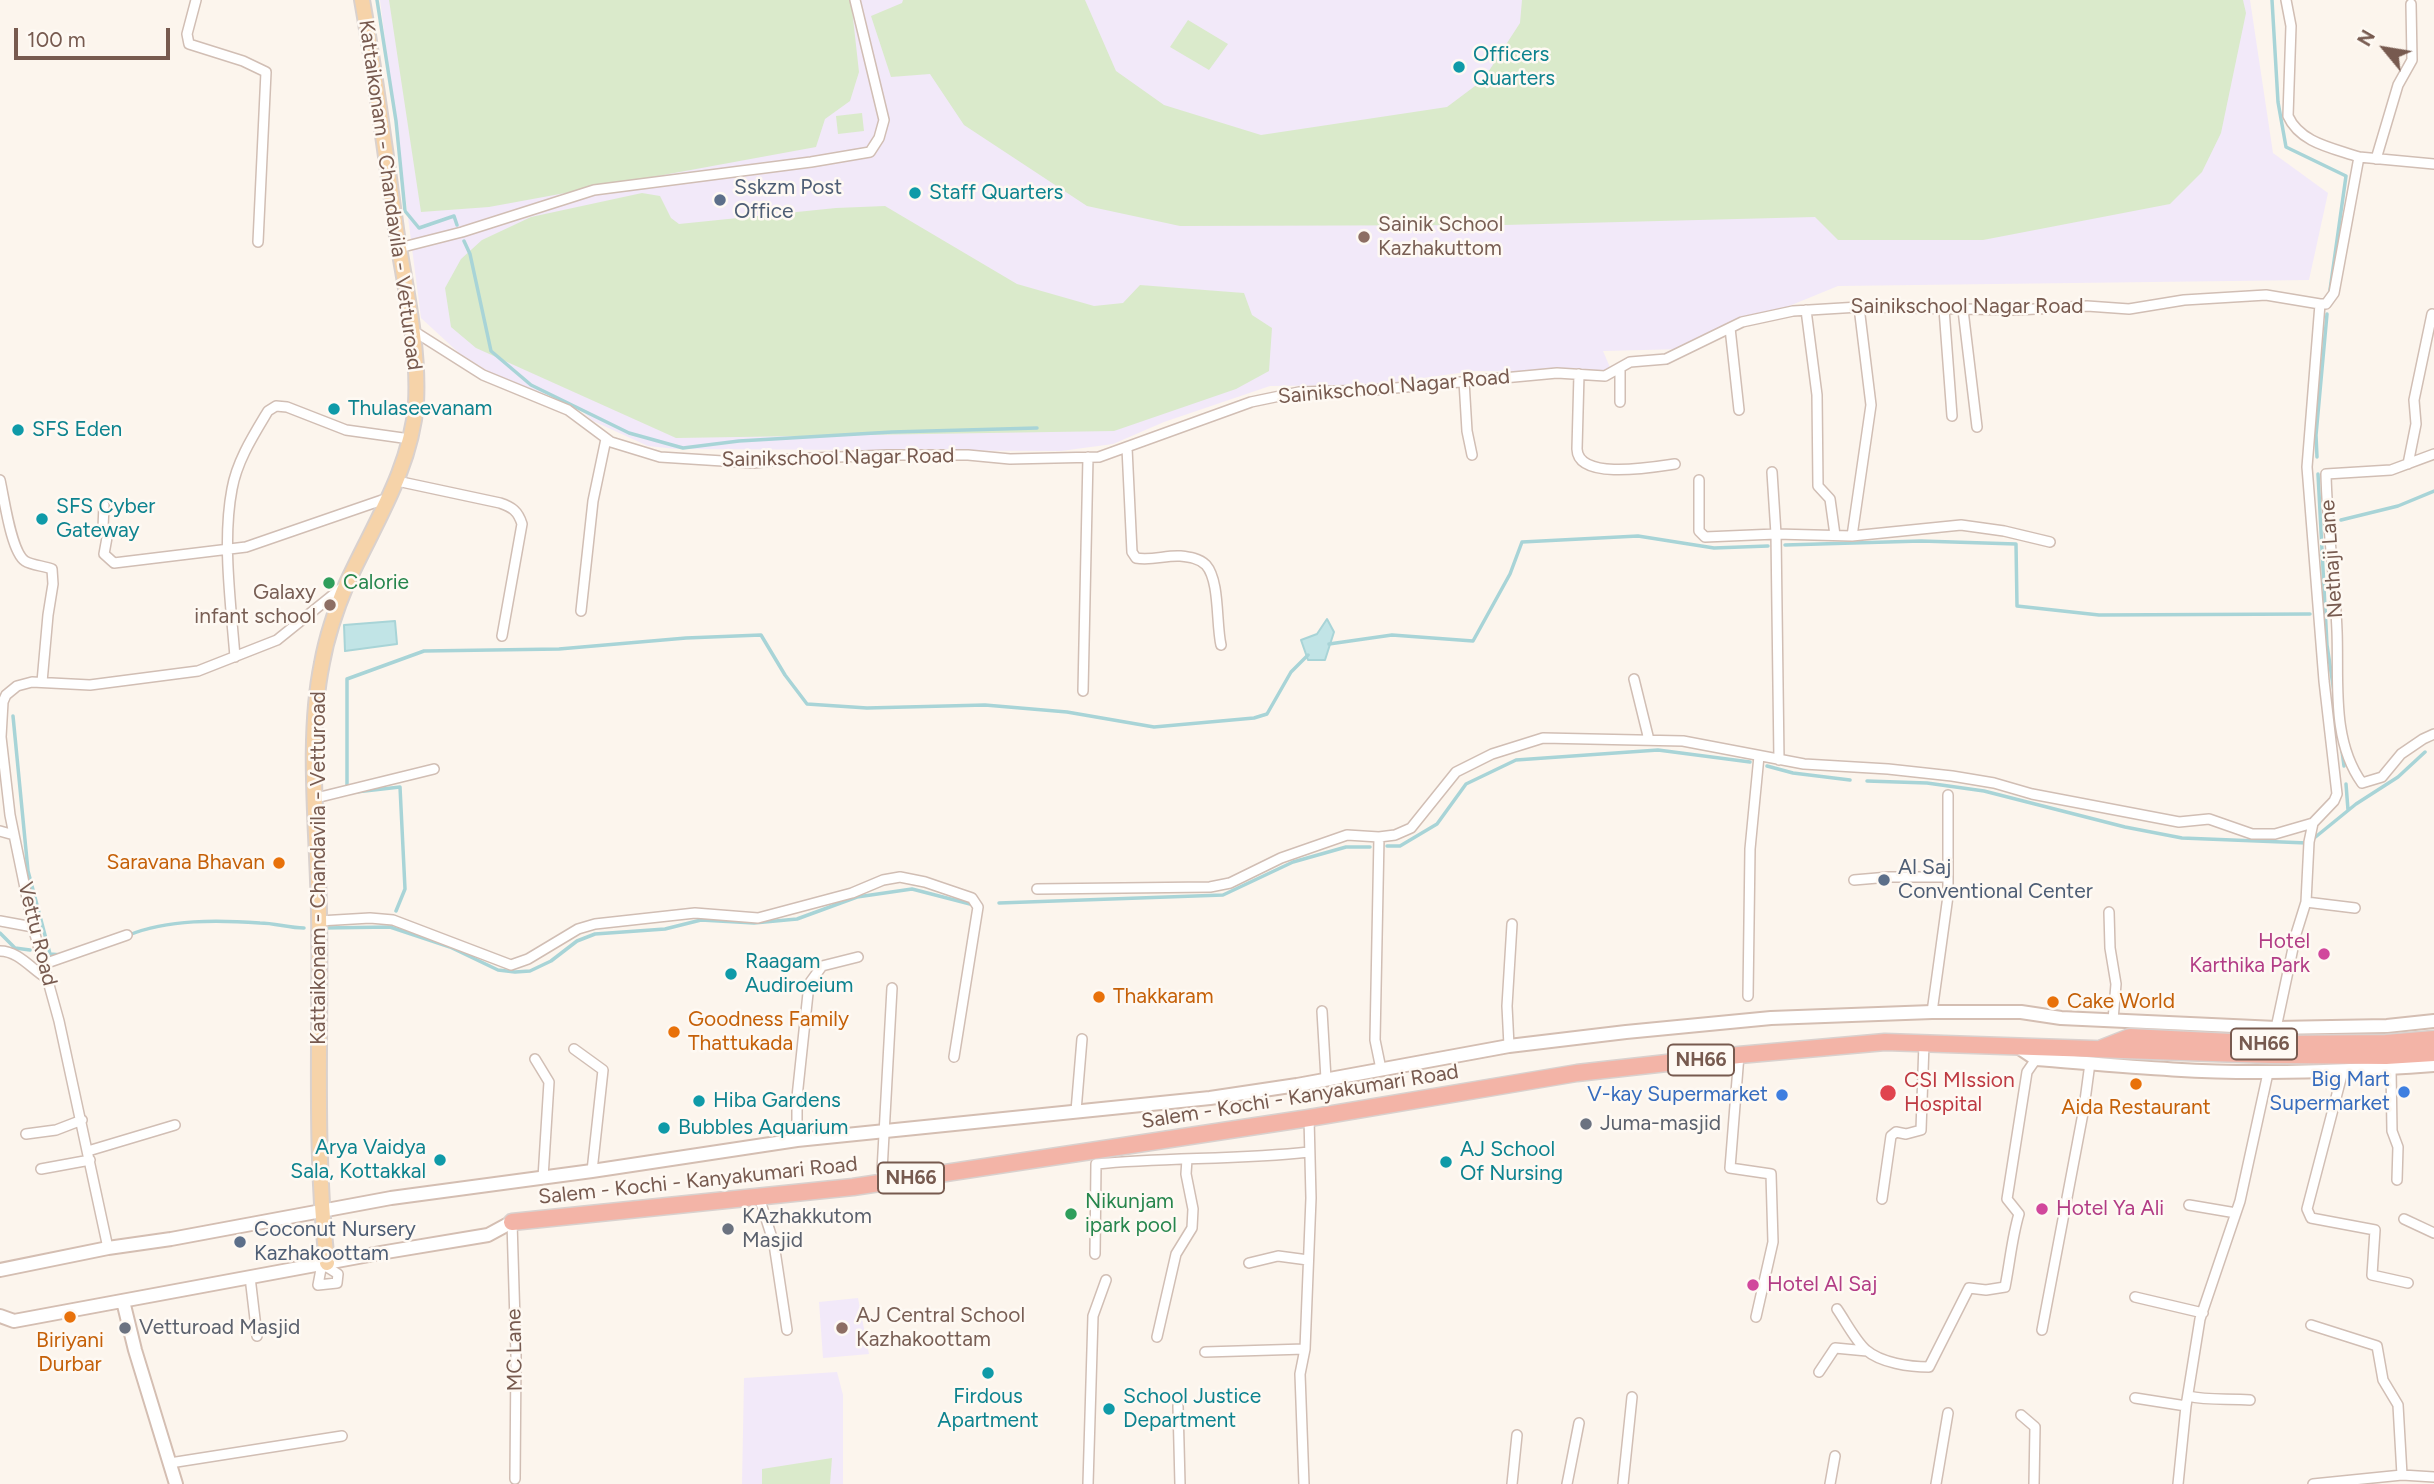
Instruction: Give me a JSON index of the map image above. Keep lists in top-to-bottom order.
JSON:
{
  "streets": {
    "highway": ["NH66", "Salem - Kochi - Kanyakumari Road"],
    "main road": ["Kattaikonam - Chandavila - Vetturoad"],
    "street": [
      "Sainikschool Nagar Road",
      "Nethaji Lane",
      "Vettu Road",
      "MC Lane"
    ]
  },
  "crossings": [
    ["Kattaikonam - Chandavila - Vetturoad", "Sainikschool Nagar Road"],
    ["Kattaikonam - Chandavila - Vetturoad", "Vettu Road"],
    ["Salem - Kochi - Kanyakumari Road", "MC Lane"]
  ],
  "places": [
    "Officers Quarters",
    "Staff Quarters",
    "Sskzm Post Office",
    "Sainik School Kazhakuttom",
    "Thulaseevanam",
    "SFS Eden",
    "SFS Cyber Gateway",
    "Calorie",
    "Galaxy infant school",
    "Saravana Bhavan",
    "Al Saj Conventional Center",
    "Hotel Karthika Park",
    "Raagam Audiroeium",
    "Thakkaram",
    "Cake World",
    "Goodness Family Thattukada",
    "Aida Restaurant",
    "Big Mart Supermarket",
    "CSI MIssion Hospital",
    "V-kay Supermarket",
    "Hiba Gardens",
    "Juma-masjid",
    "Bubbles Aquarium",
    "Arya Vaidya Sala, Kottakkal",
    "AJ School Of Nursing",
    "Hotel Ya Ali",
    "Nikunjam ipark pool",
    "KAzhakkutom Masjid",
    "Coconut Nursery Kazhakoottam",
    "Hotel Al Saj",
    "Biriyani Durbar",
    "Vetturoad Masjid",
    "AJ Central School Kazhakoottam",
    "Firdous Apartment",
    "School Justice Department"
  ],
  "scale_bar": "100 m",
  "north": "top left"
}
